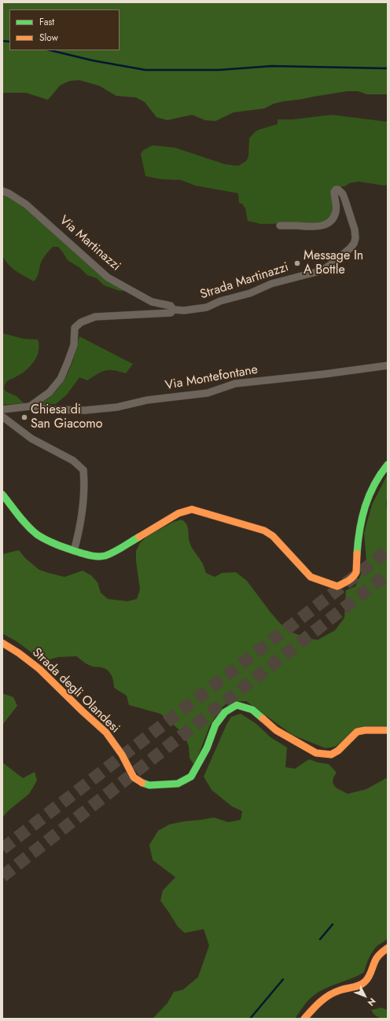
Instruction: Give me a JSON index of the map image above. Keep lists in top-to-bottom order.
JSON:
{
  "streets": {
    "main road": ["Strada degli Olandesi"],
    "street": ["Via Martinazzi", "Strada Martinazzi", "Via Montefontane"]
  },
  "crossings": [
    ["Via Martinazzi", "Strada Martinazzi"]
  ],
  "places": ["Message In A Bottle", "Chiesa di San Giacomo"],
  "legend": ["Fast", "Slow"],
  "north": "bottom right"
}
